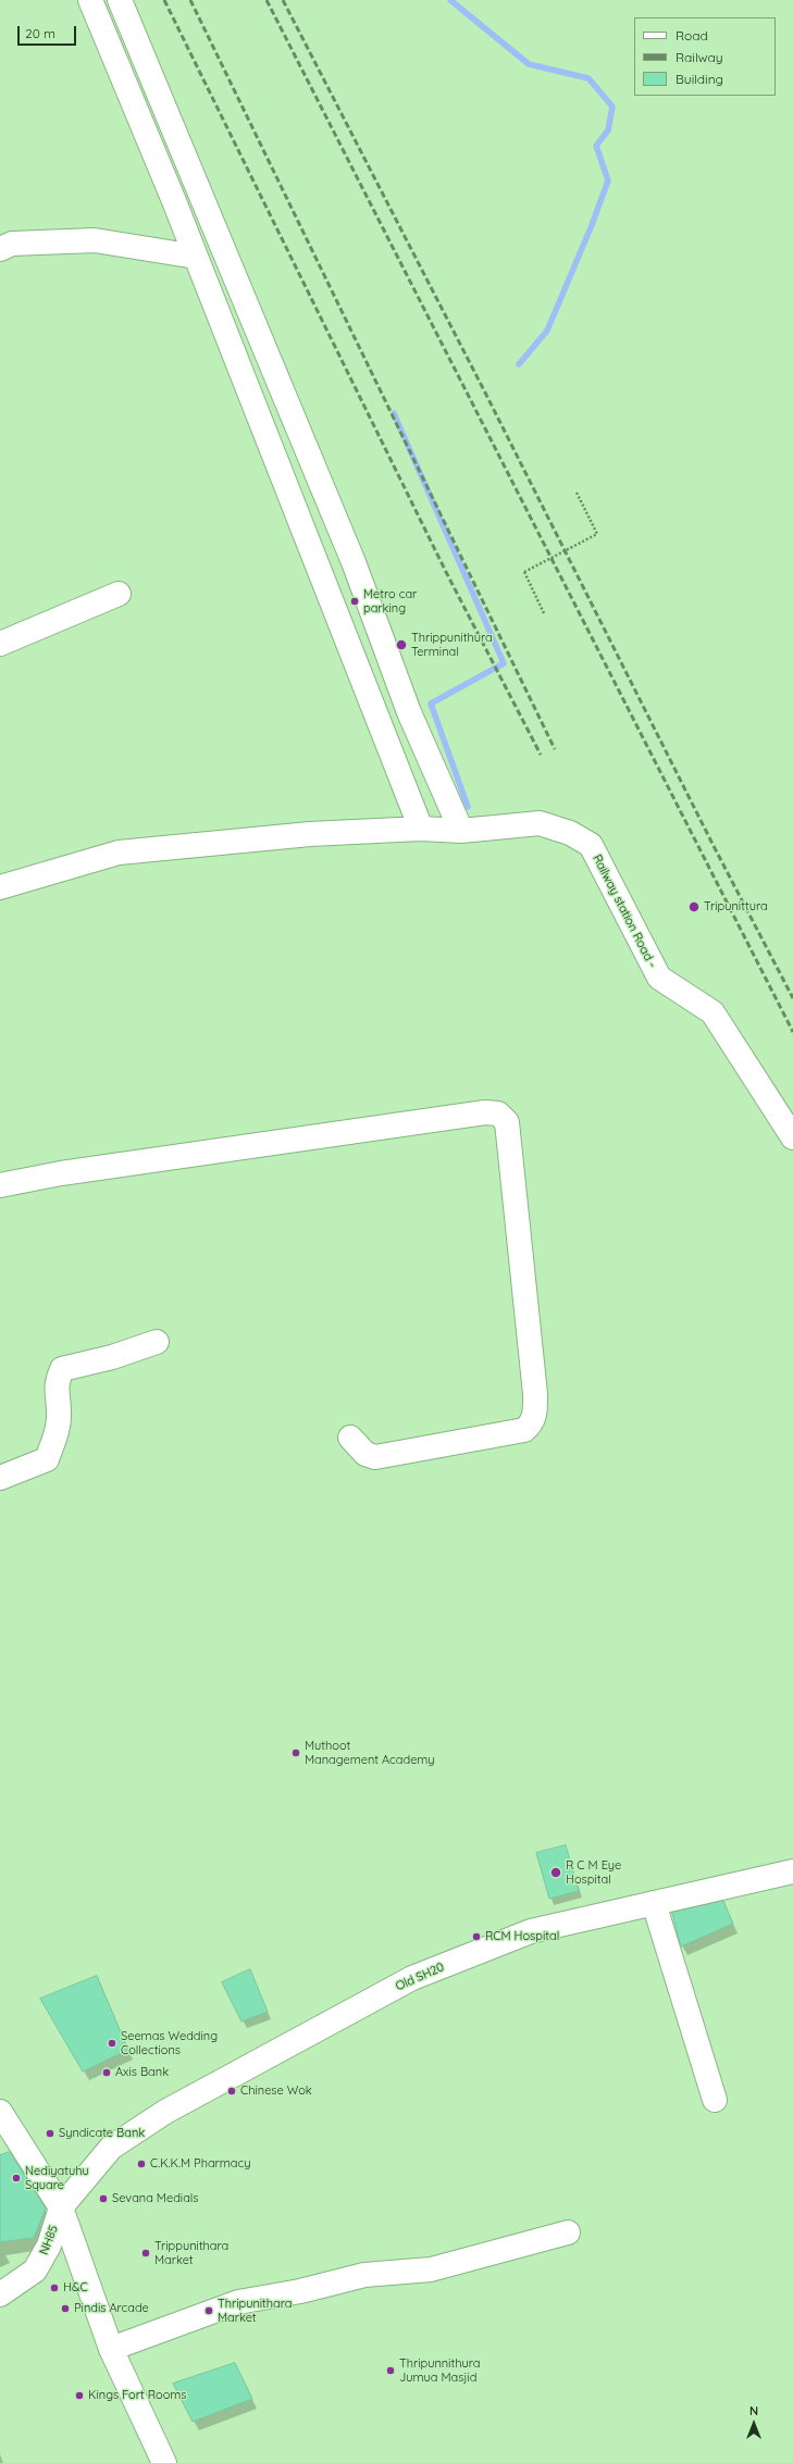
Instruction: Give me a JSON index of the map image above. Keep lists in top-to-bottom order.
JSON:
{
  "streets": {
    "street": ["Railway station Road -", "Old SH20", "NH85"]
  },
  "crossings": [
    ["Old SH20", "NH85"]
  ],
  "places": [
    "Metro car parking",
    "Thrippunithura Terminal",
    "Tripunittura",
    "Muthoot Management Academy",
    "R C M Eye Hospital",
    "RCM Hospital",
    "Seemas Wedding Collections",
    "Axis Bank",
    "Chinese Wok",
    "Syndicate Bank",
    "C.K.K.M Pharmacy",
    "Nediyatuhu Square",
    "Sevana Medials",
    "Trippunithara Market",
    "H&C",
    "Pindis Arcade",
    "Thripunithara Market",
    "Thripunnithura Jumua Masjid",
    "Kings Fort Rooms"
  ],
  "legend": ["Road", "Railway", "Building"],
  "scale_bar": "20 m",
  "north": "top"
}
